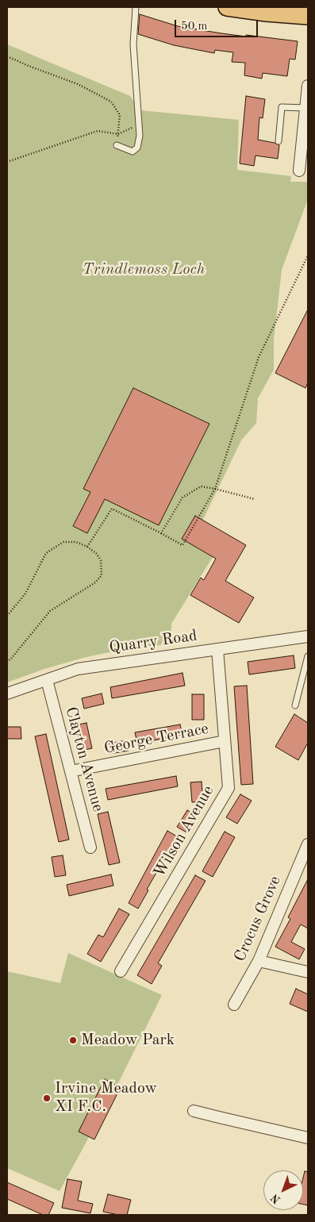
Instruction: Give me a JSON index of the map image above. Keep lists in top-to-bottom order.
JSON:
{
  "streets": {
    "street": [
      "Quarry Road",
      "George Terrace",
      "Clayton Avenue",
      "Wilson Avenue",
      "Crocus Grove"
    ]
  },
  "crossings": [
    ["Quarry Road", "Clayton Avenue"],
    ["Quarry Road", "Wilson Avenue"],
    ["George Terrace", "Clayton Avenue"],
    ["George Terrace", "Wilson Avenue"]
  ],
  "parks": ["Trindlemoss Loch"],
  "places": ["Meadow Park", "Irvine Meadow XI F.C."],
  "scale_bar": "50 m",
  "north": "bottom left"
}
